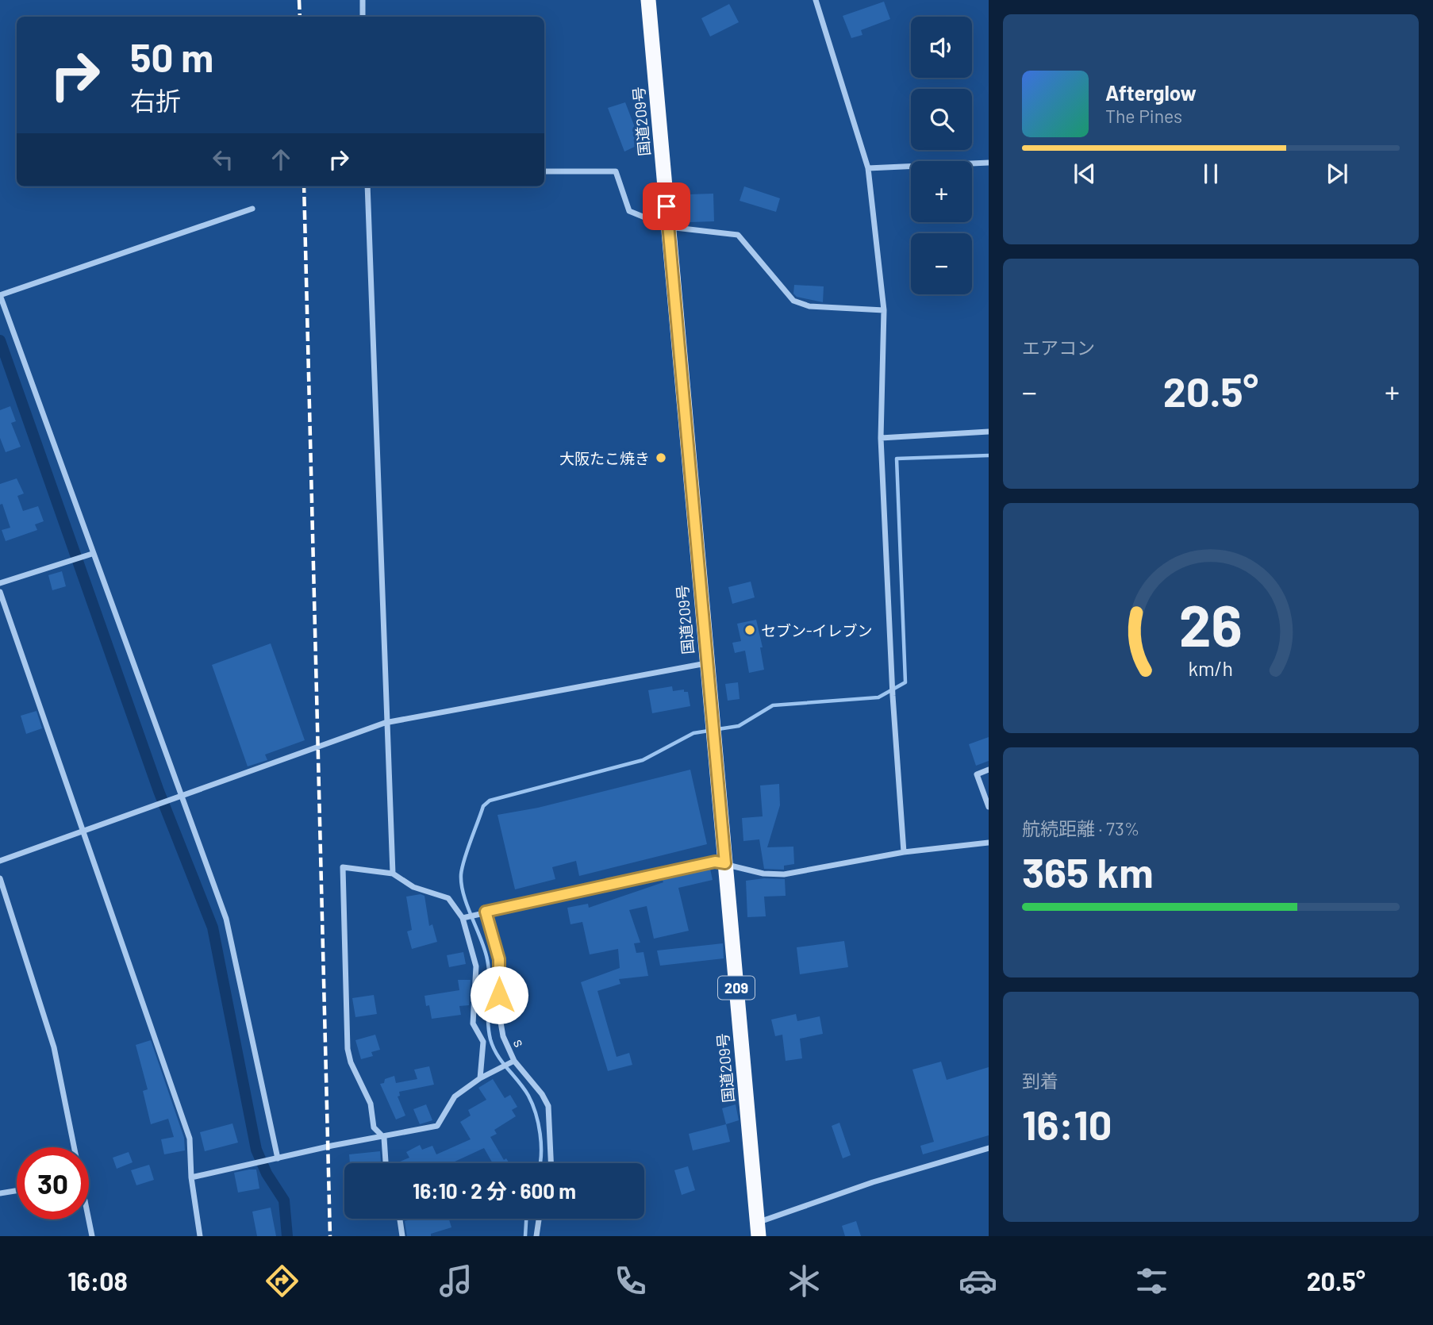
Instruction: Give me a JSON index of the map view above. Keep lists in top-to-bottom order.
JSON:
{
  "streets": {
    "highway": ["国道209号", "209"],
    "street": ["s"]
  },
  "places": ["大阪たこ焼き", "セブン-イレブン"],
  "page": {
    "map_buttons": ["+", "−"],
    "turn": ["50 m", "右折"],
    "song": ["Afterglow", "The Pines"],
    "tile": [
      "エアコン",
      ["航続距離 · 73%", "365 km"],
      ["到着", "16:10"]
    ],
    "heat": ["−", "20.5°", "+"],
    "limit": "30",
    "trip": "16:10 · 2 分 · 600 m",
    "tabs": ["16:08", "20.5°"],
    "gauge": ["26", "km/h"]
  }
}
